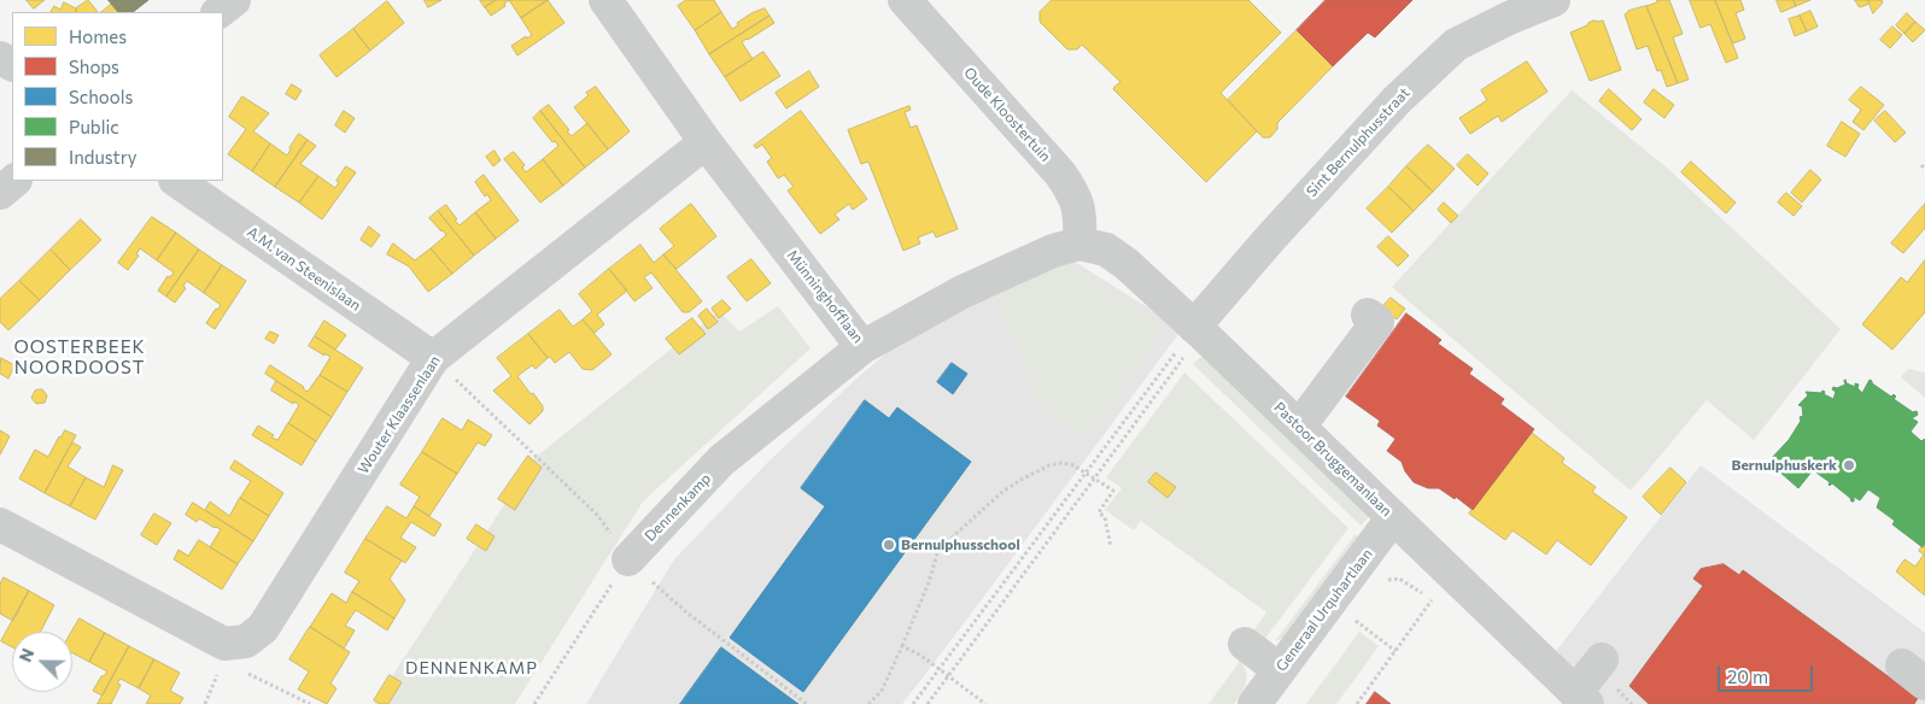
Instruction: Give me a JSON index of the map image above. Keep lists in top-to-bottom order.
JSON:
{
  "streets": {
    "street": [
      "Oude Kloostertuin",
      "Sint Bernulphusstraat",
      "A.M. van Steenislaan",
      "Münninghofflaan",
      "Wouter Klaassenlaan",
      "Pastoor Bruggemanlaan",
      "Dennenkamp",
      "Generaal Urquhartlaan"
    ]
  },
  "crossings": [
    ["Oude Kloostertuin", "Münninghofflaan"],
    ["Oude Kloostertuin", "Pastoor Bruggemanlaan"],
    ["Sint Bernulphusstraat", "Pastoor Bruggemanlaan"],
    ["A.M. van Steenislaan", "Wouter Klaassenlaan"],
    ["Münninghofflaan", "Wouter Klaassenlaan"],
    ["Münninghofflaan", "Pastoor Bruggemanlaan"],
    ["Münninghofflaan", "Dennenkamp"],
    ["Pastoor Bruggemanlaan", "Generaal Urquhartlaan"]
  ],
  "districts": ["OOSTERBEEK NOORDOOST", "DENNENKAMP"],
  "places": ["Bernulphuskerk", "Bernulphusschool"],
  "legend": [
    "Homes",
    "Shops",
    "Schools",
    "Public",
    "Industry"
  ],
  "scale_bar": "20 m",
  "north": "top left"
}
